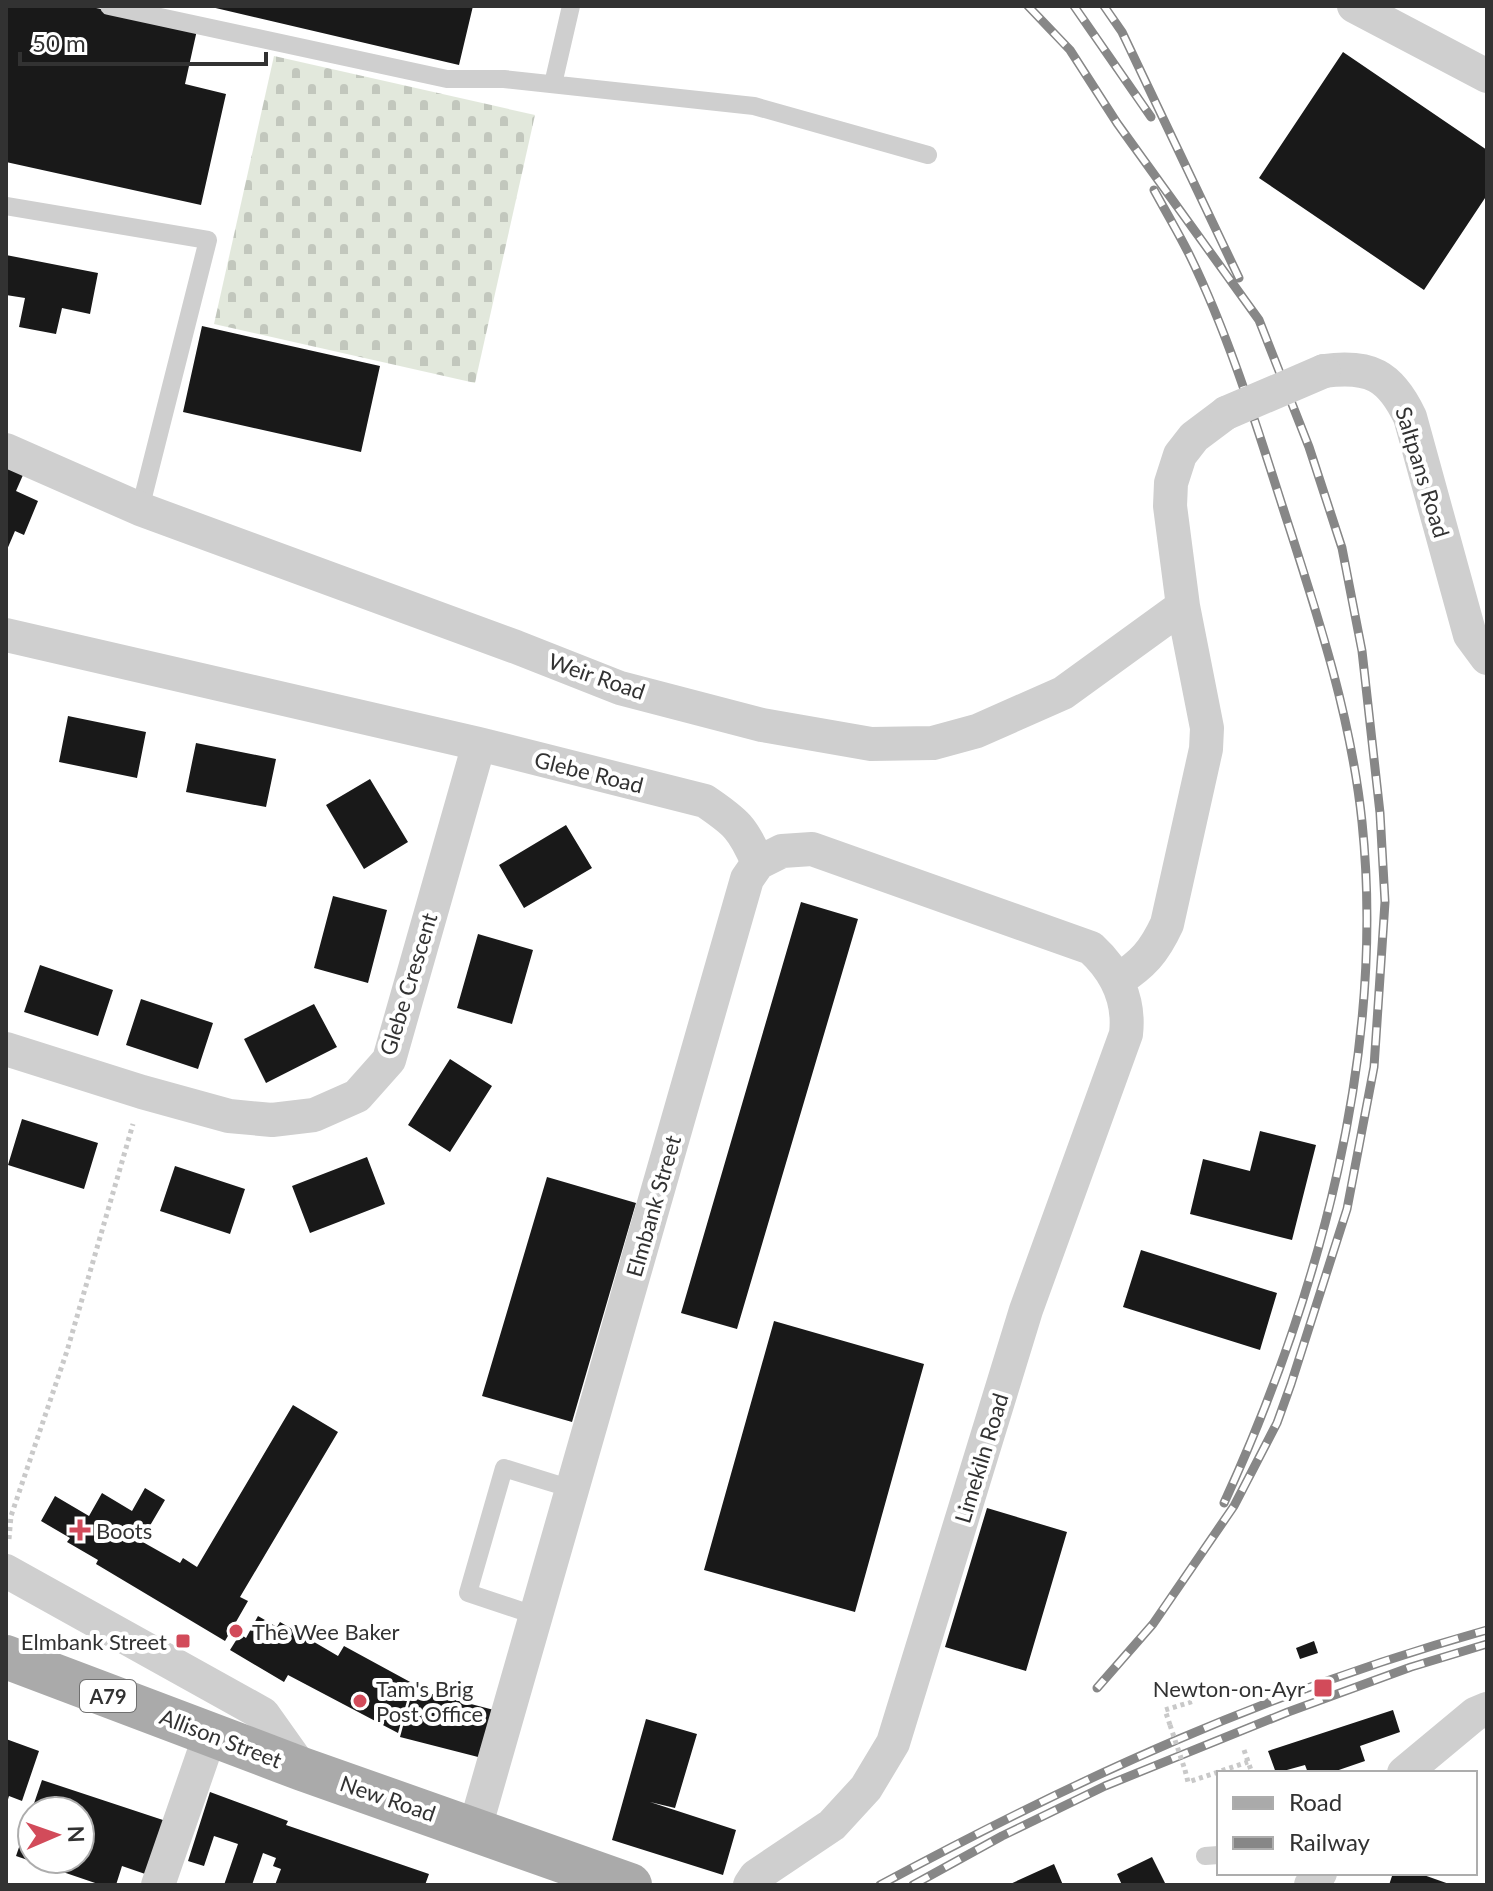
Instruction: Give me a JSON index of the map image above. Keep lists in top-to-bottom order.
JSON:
{
  "streets": {
    "main road": ["A79", "Allison Street", "New Road"],
    "street": [
      "Saltpans Road",
      "Weir Road",
      "Glebe Road",
      "Glebe Crescent",
      "Elmbank Street",
      "Limekiln Road"
    ]
  },
  "crossings": [
    ["Saltpans Road", "Weir Road"],
    ["Saltpans Road", "Limekiln Road"],
    ["Glebe Road", "Glebe Crescent"],
    ["Glebe Road", "Elmbank Street"],
    ["Elmbank Street", "A79"],
    ["Elmbank Street", "New Road"],
    ["A79", "New Road"],
    ["Allison Street", "New Road"]
  ],
  "places": {
    "health": ["Boots"],
    "other": ["The Wee Baker", "Tam's Brig Post Office"],
    "transit": ["Elmbank Street", "Newton-on-Ayr"]
  },
  "legend": ["Road", "Railway"],
  "scale_bar": "50 m",
  "north": "right"
}
